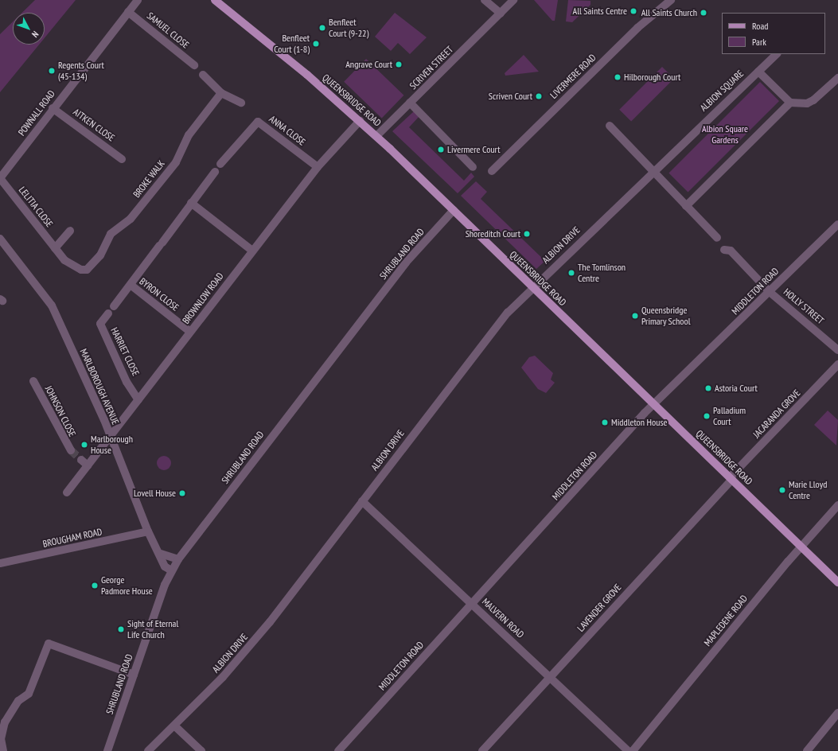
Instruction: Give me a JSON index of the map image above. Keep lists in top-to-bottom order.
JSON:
{
  "streets": {
    "main road": ["QUEENSBRIDGE ROAD"],
    "street": [
      "SAMUEL CLOSE",
      "SCRIVEN STREET",
      "LIVERMERE ROAD",
      "ALBION SQUARE",
      "POWNALL ROAD",
      "AITKEN CLOSE",
      "ANNA CLOSE",
      "BROKE WALK",
      "LELITIA CLOSE",
      "ALBION DRIVE",
      "SHRUBLAND ROAD",
      "MIDDLETON ROAD",
      "BYRON CLOSE",
      "BROWNLOW ROAD",
      "HOLLY STREET",
      "HARRIET CLOSE",
      "MARLBOROUGH AVENUE",
      "JOHNSON CLOSE",
      "JACARANDA GROVE",
      "BROUGHAM ROAD",
      "LAVENDER GROVE",
      "MALVERN ROAD",
      "MAPLEDENE ROAD"
    ]
  },
  "crossings": [
    ["SAMUEL CLOSE", "POWNALL ROAD"],
    ["SCRIVEN STREET", "QUEENSBRIDGE ROAD"],
    ["ALBION SQUARE", "ALBION DRIVE"],
    ["QUEENSBRIDGE ROAD", "ALBION DRIVE"],
    ["QUEENSBRIDGE ROAD", "SHRUBLAND ROAD"],
    ["QUEENSBRIDGE ROAD", "MIDDLETON ROAD"],
    ["QUEENSBRIDGE ROAD", "BROWNLOW ROAD"],
    ["QUEENSBRIDGE ROAD", "JACARANDA GROVE"],
    ["QUEENSBRIDGE ROAD", "LAVENDER GROVE"],
    ["QUEENSBRIDGE ROAD", "MAPLEDENE ROAD"],
    ["POWNALL ROAD", "AITKEN CLOSE"],
    ["POWNALL ROAD", "LELITIA CLOSE"],
    ["ANNA CLOSE", "BROWNLOW ROAD"],
    ["BROKE WALK", "LELITIA CLOSE"],
    ["ALBION DRIVE", "MALVERN ROAD"],
    ["SHRUBLAND ROAD", "MARLBOROUGH AVENUE"],
    ["MIDDLETON ROAD", "HOLLY STREET"],
    ["MIDDLETON ROAD", "MALVERN ROAD"],
    ["BYRON CLOSE", "BROWNLOW ROAD"],
    ["BROWNLOW ROAD", "HARRIET CLOSE"],
    ["BROWNLOW ROAD", "MARLBOROUGH AVENUE"],
    ["MARLBOROUGH AVENUE", "BROUGHAM ROAD"],
    ["JACARANDA GROVE", "LAVENDER GROVE"],
    ["LAVENDER GROVE", "MALVERN ROAD"]
  ],
  "parks": ["Albion Square Gardens"],
  "places": [
    "All Saints Centre",
    "All Saints Church",
    "Benfleet Court (9-22)",
    "Benfleet Court (1-8)",
    "Angrave Court",
    "Regents Court (45-134)",
    "Hilborough Court",
    "Scriven Court",
    "Livermere Court",
    "Shoreditch Court",
    "The Tomlinson Centre",
    "Queensbridge Primary School",
    "Astoria Court",
    "Palladium Court",
    "Middleton House",
    "Marlborough House",
    "Marie Lloyd Centre",
    "Lovell House",
    "George Padmore House",
    "Sight of Eternal Life Church"
  ],
  "legend": ["Road", "Park"],
  "north": "bottom right"
}
